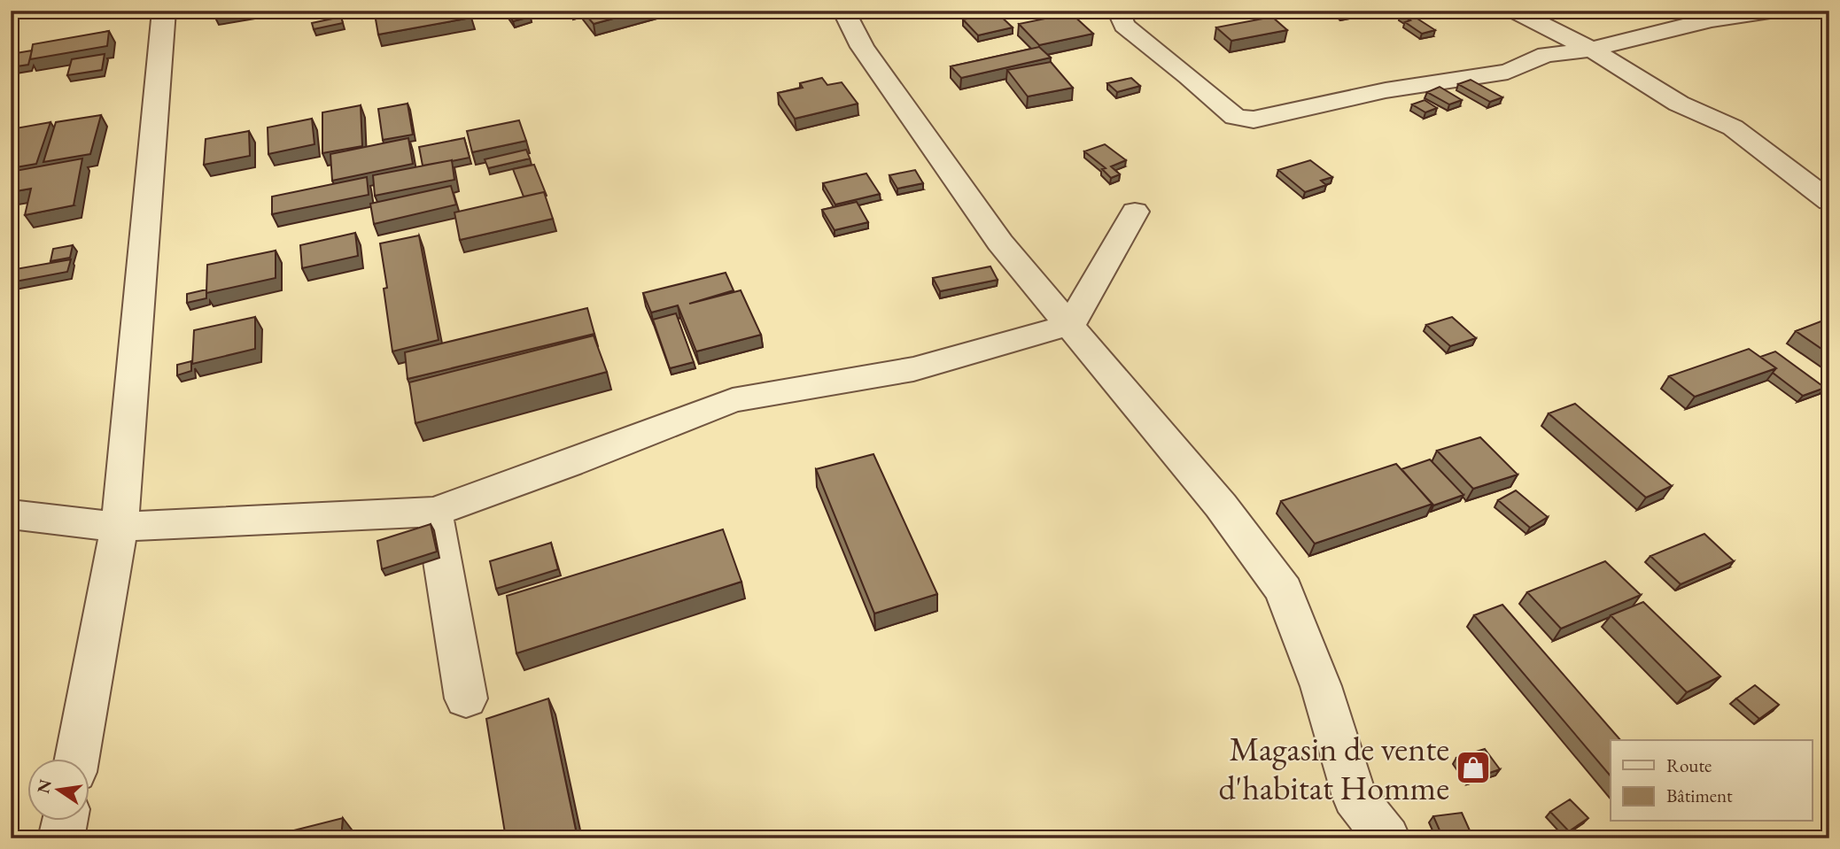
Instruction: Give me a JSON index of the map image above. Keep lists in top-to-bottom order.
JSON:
{
  "places": {
    "shop": ["Magasin de vente d'habitat Homme"]
  },
  "legend": ["Route", "Bâtiment"],
  "north": "left"
}
